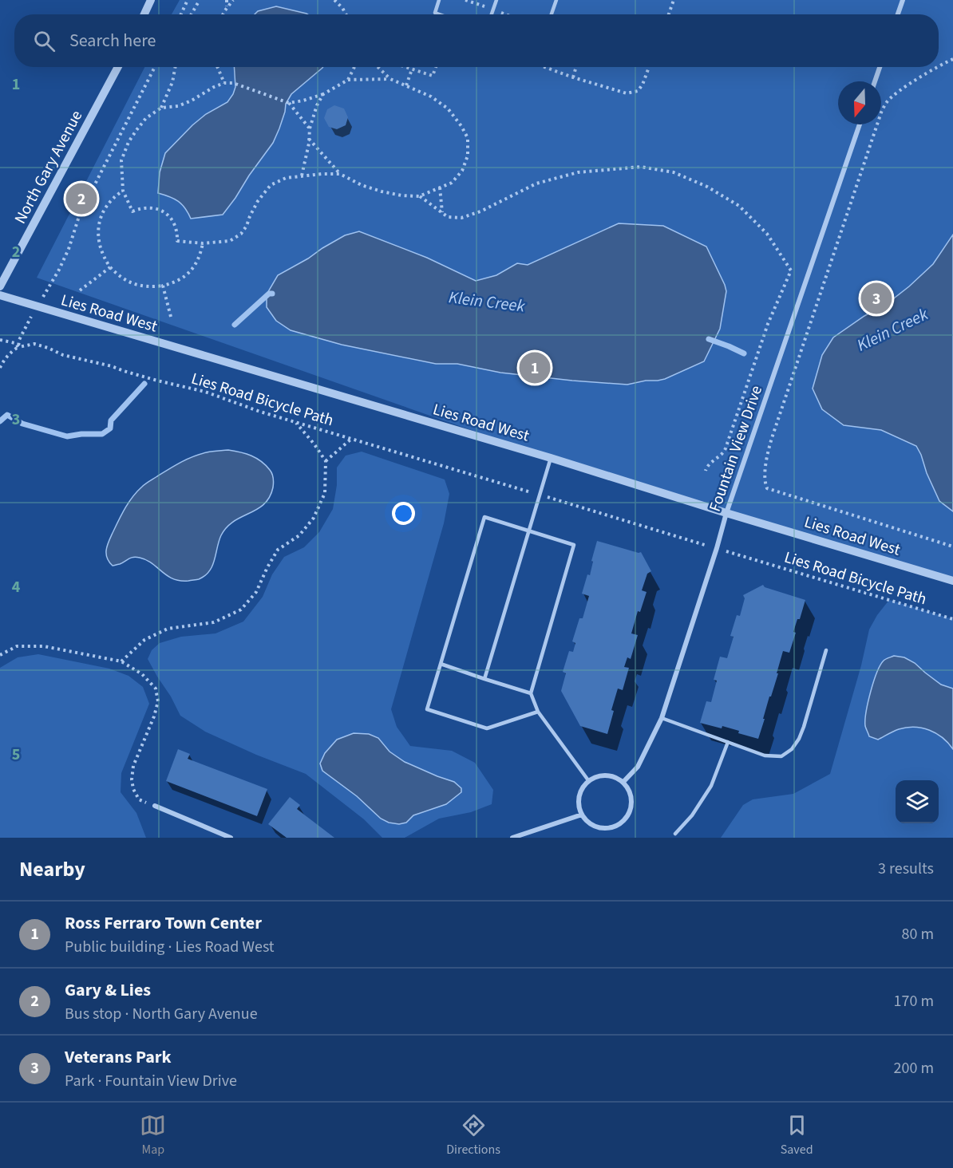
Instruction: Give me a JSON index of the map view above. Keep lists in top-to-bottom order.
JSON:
{
  "streets": {
    "street": ["North Gary Avenue", "Lies Road West", "Fountain View Drive"],
    "path": ["Lies Road Bicycle Path"]
  },
  "crossings": [
    ["Lies Road West", "Fountain View Drive"]
  ],
  "water": ["Klein Creek"],
  "north": "bottom",
  "page": {
    "search": "Search here",
    "pins": ["2", "3", "1"],
    "heading": ["Nearby", "3 results"],
    "list": [
      {
        "mark": "1",
        "name": "Ross Ferraro Town Center",
        "note": "Public building · Lies Road West",
        "value": "80 m"
      },
      {
        "mark": "2",
        "name": "Gary & Lies",
        "note": "Bus stop · North Gary Avenue",
        "value": "170 m"
      },
      {
        "mark": "3",
        "name": "Veterans Park",
        "note": "Park · Fountain View Drive",
        "value": "200 m"
      }
    ],
    "nav": ["Map", "Directions", "Saved"]
  },
  "grid": {
    "rows": [
      "1",
      "2",
      "3",
      "4",
      "5"
    ]
  }
}
